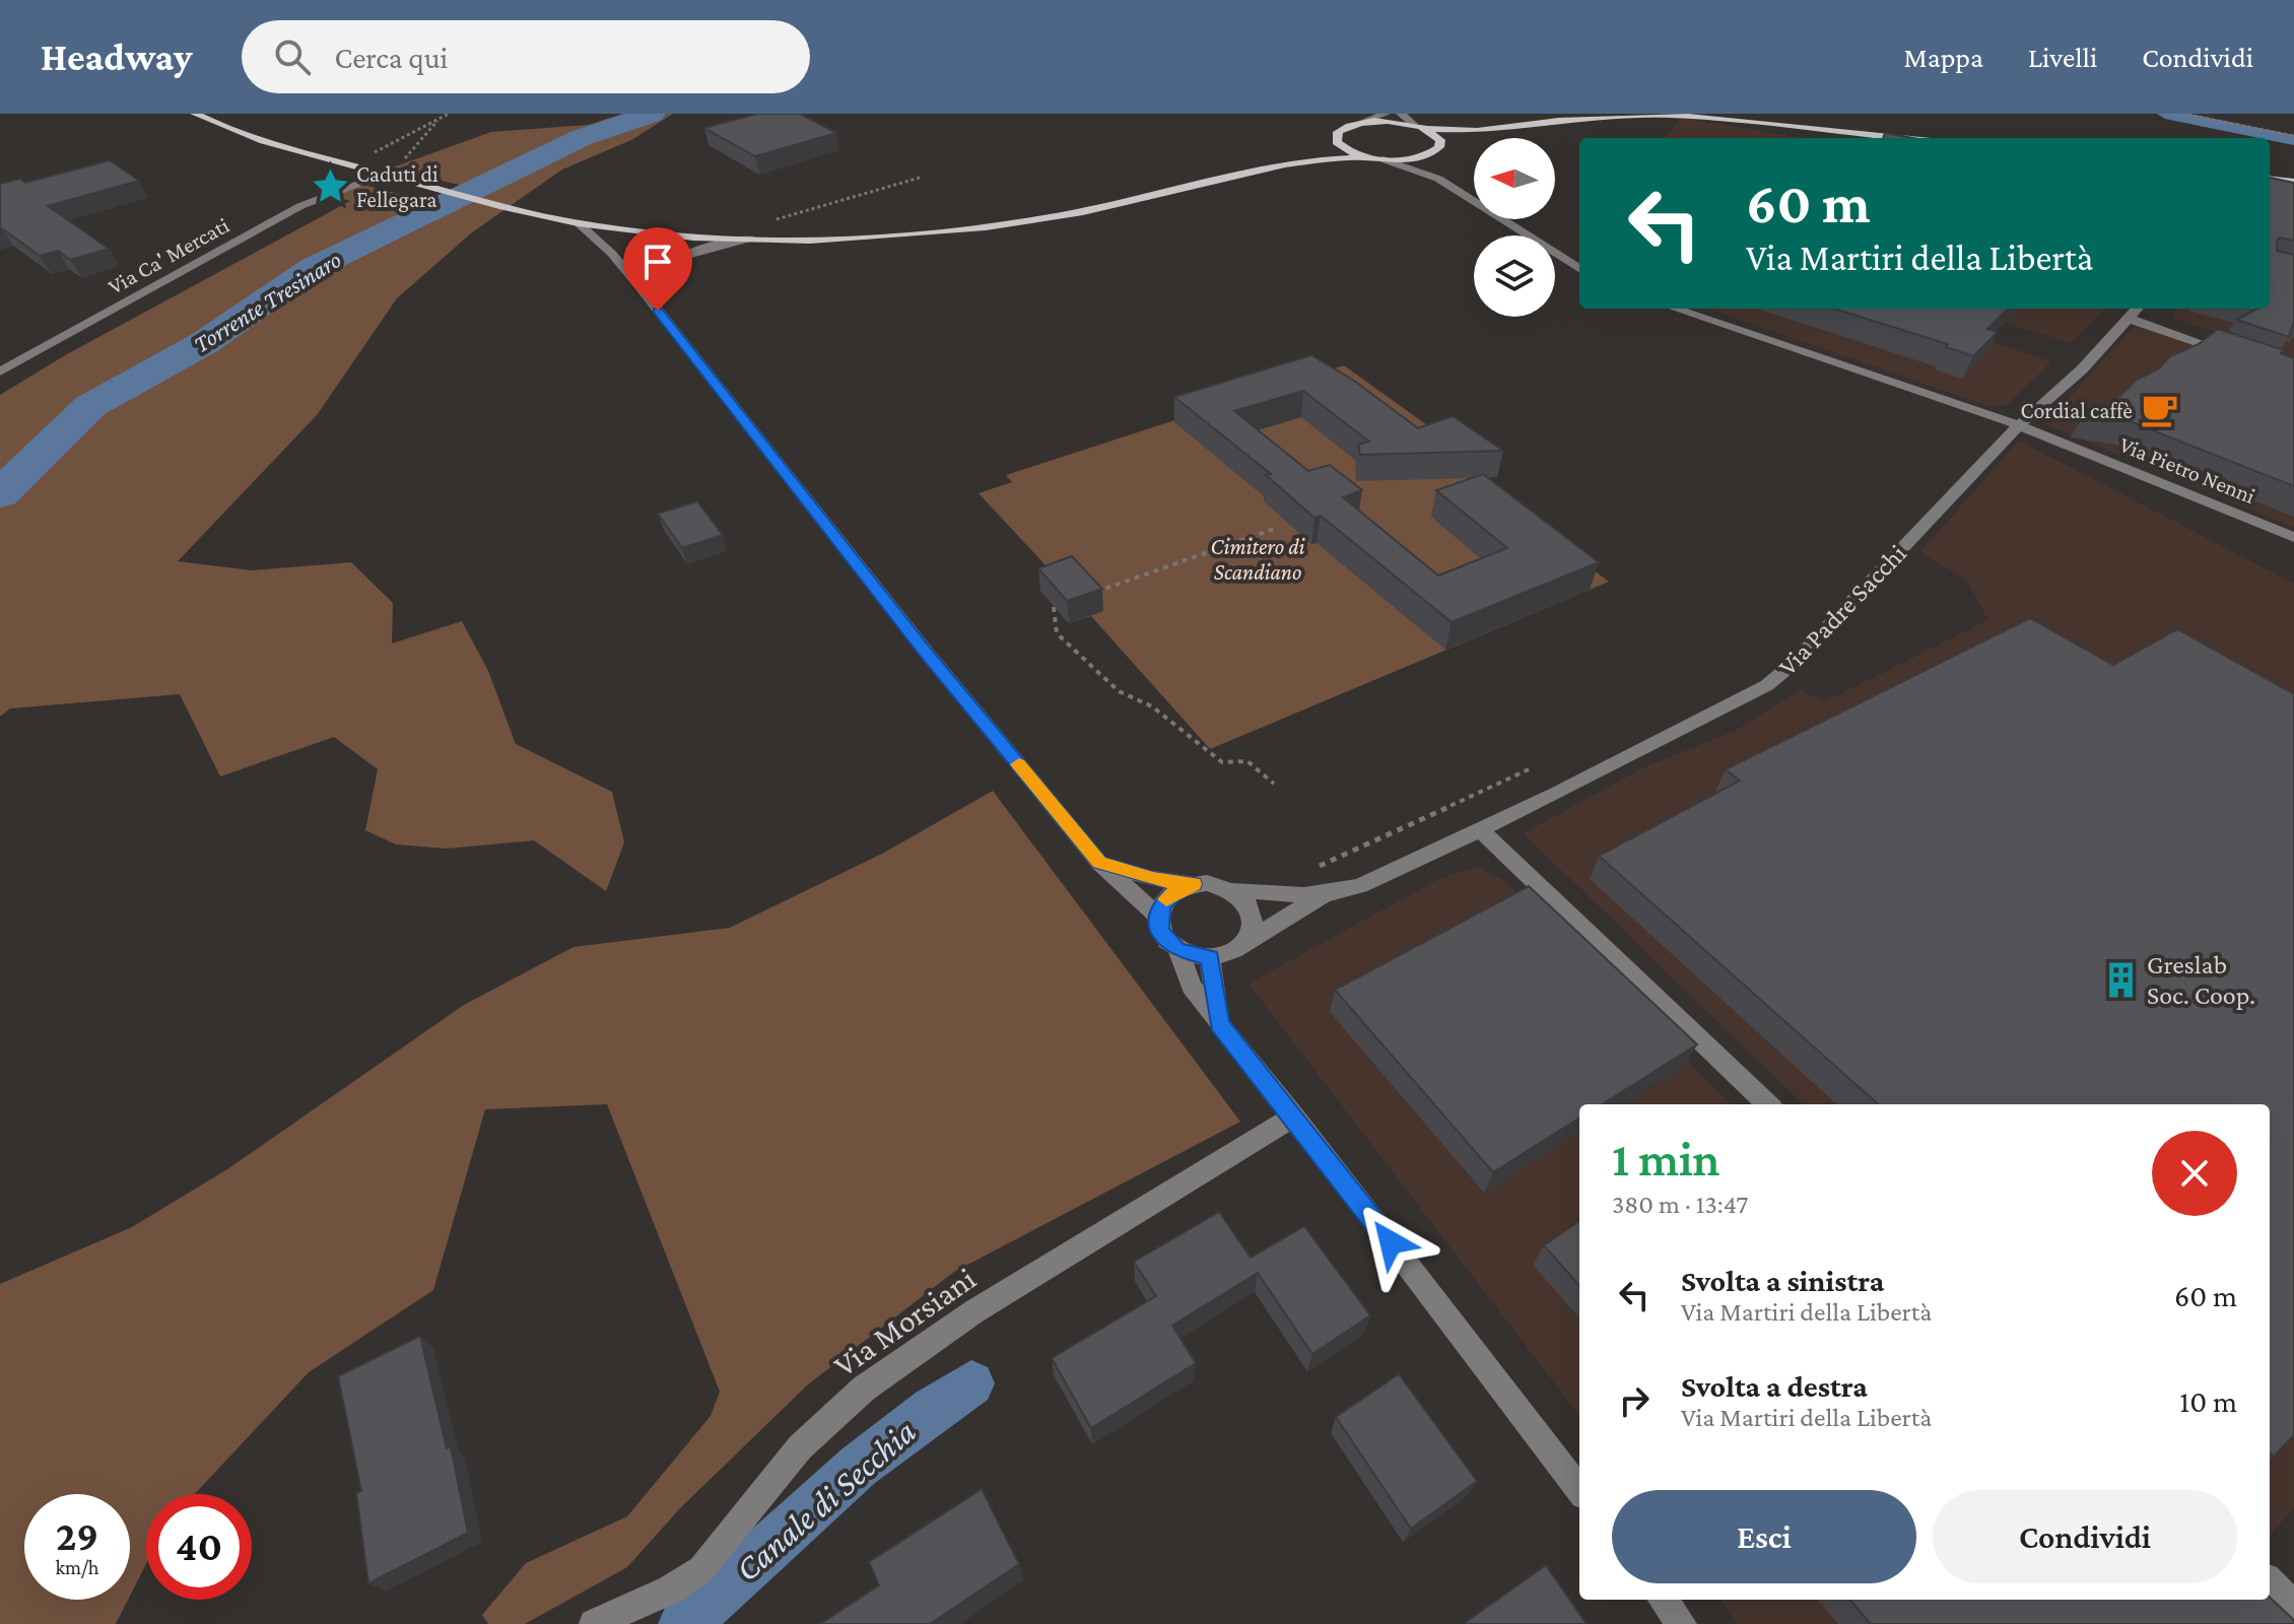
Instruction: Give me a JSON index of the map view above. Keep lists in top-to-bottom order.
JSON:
{
  "streets": {
    "street": [
      "Via Ca' Mercati",
      "Via Pietro Nenni",
      "Via Padre Sacchi",
      "Via Morsiani"
    ]
  },
  "crossings": [
    ["Via Pietro Nenni", "Via Padre Sacchi"]
  ],
  "water": ["Torrente Tresinaro", "Canale di Secchia"],
  "parks": ["Cimitero di Scandiano"],
  "places": {
    "place": ["Caduti di Fellegara"],
    "cafe": ["Cordial caffè"],
    "building": ["Greslab Soc. Coop."]
  },
  "north": "left",
  "page": {
    "header": "Headway",
    "search": "Cerca qui",
    "nav": ["Mappa", "Livelli", "Condividi"],
    "turn": ["60 m", "Via Martiri della Libertà"],
    "heading": ["1 min", "380 m · 13:47"],
    "list": [
      {
        "name": "Svolta a sinistra",
        "note": "Via Martiri della Libertà",
        "value": "60 m"
      },
      {
        "name": "Svolta a destra",
        "note": "Via Martiri della Libertà",
        "value": "10 m"
      }
    ],
    "buttons": ["Esci", "Condividi"],
    "speed": "29 km/h",
    "limit": "40"
  }
}
